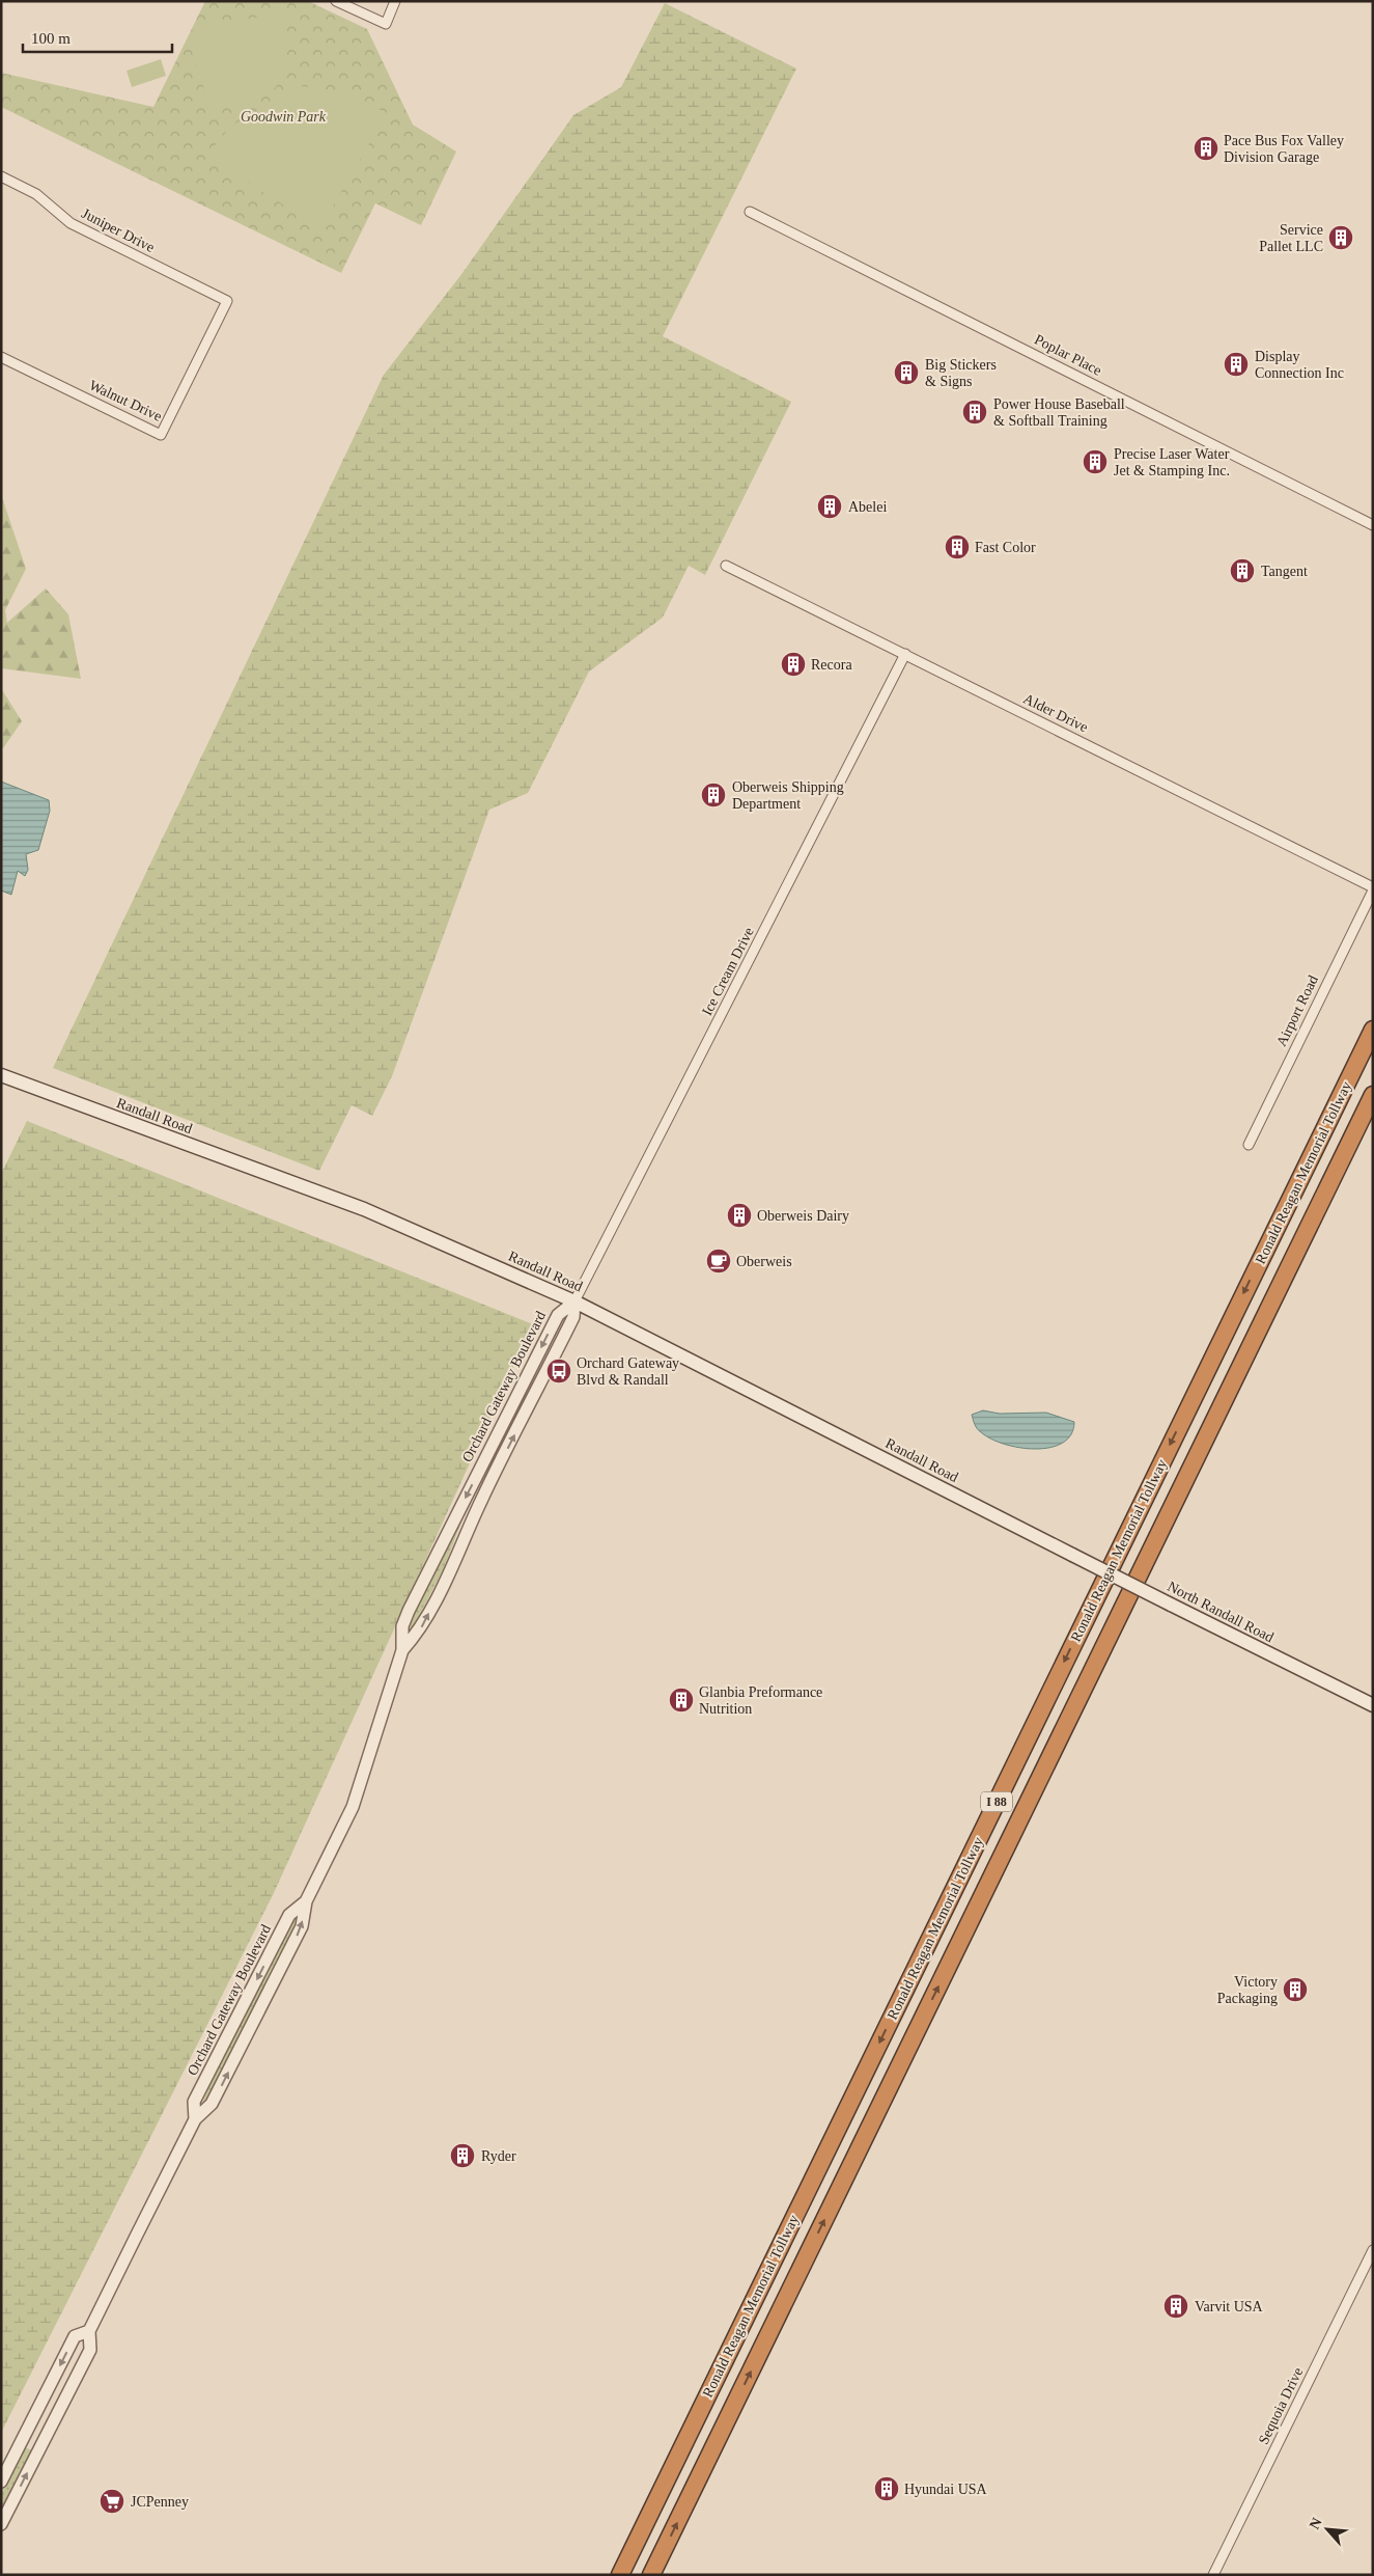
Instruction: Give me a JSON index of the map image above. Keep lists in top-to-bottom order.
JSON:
{
  "streets": {
    "highway": ["Ronald Reagan Memorial Tollway", "I 88"],
    "main road": ["Randall Road", "North Randall Road"],
    "street": [
      "Juniper Drive",
      "Poplar Place",
      "Walnut Drive",
      "Alder Drive",
      "Ice Cream Drive",
      "Airport Road",
      "Orchard Gateway Boulevard",
      "Sequoia Drive"
    ]
  },
  "crossings": [
    ["Juniper Drive", "Walnut Drive"],
    ["Alder Drive", "Ice Cream Drive"],
    ["Alder Drive", "Airport Road"],
    ["Ice Cream Drive", "Randall Road"],
    ["Ice Cream Drive", "Orchard Gateway Boulevard"],
    ["Randall Road", "Orchard Gateway Boulevard"],
    ["Randall Road", "North Randall Road"]
  ],
  "parks": ["Goodwin Park"],
  "places": {
    "building": [
      "Pace Bus Fox Valley Division Garage",
      "Service Pallet LLC",
      "Display Connection Inc",
      "Big Stickers & Signs",
      "Power House Baseball & Softball Training",
      "Precise Laser Water Jet & Stamping Inc.",
      "Abelei",
      "Fast Color",
      "Tangent",
      "Recora",
      "Oberweis Shipping Department",
      "Oberweis Dairy",
      "Glanbia Preformance Nutrition",
      "Victory Packaging",
      "Ryder",
      "Varvit USA",
      "Hyundai USA"
    ],
    "cafe": ["Oberweis"],
    "bus stop": ["Orchard Gateway Blvd & Randall"],
    "supermarket": ["JCPenney"]
  },
  "scale_bar": "100 m",
  "north": "top left"
}
